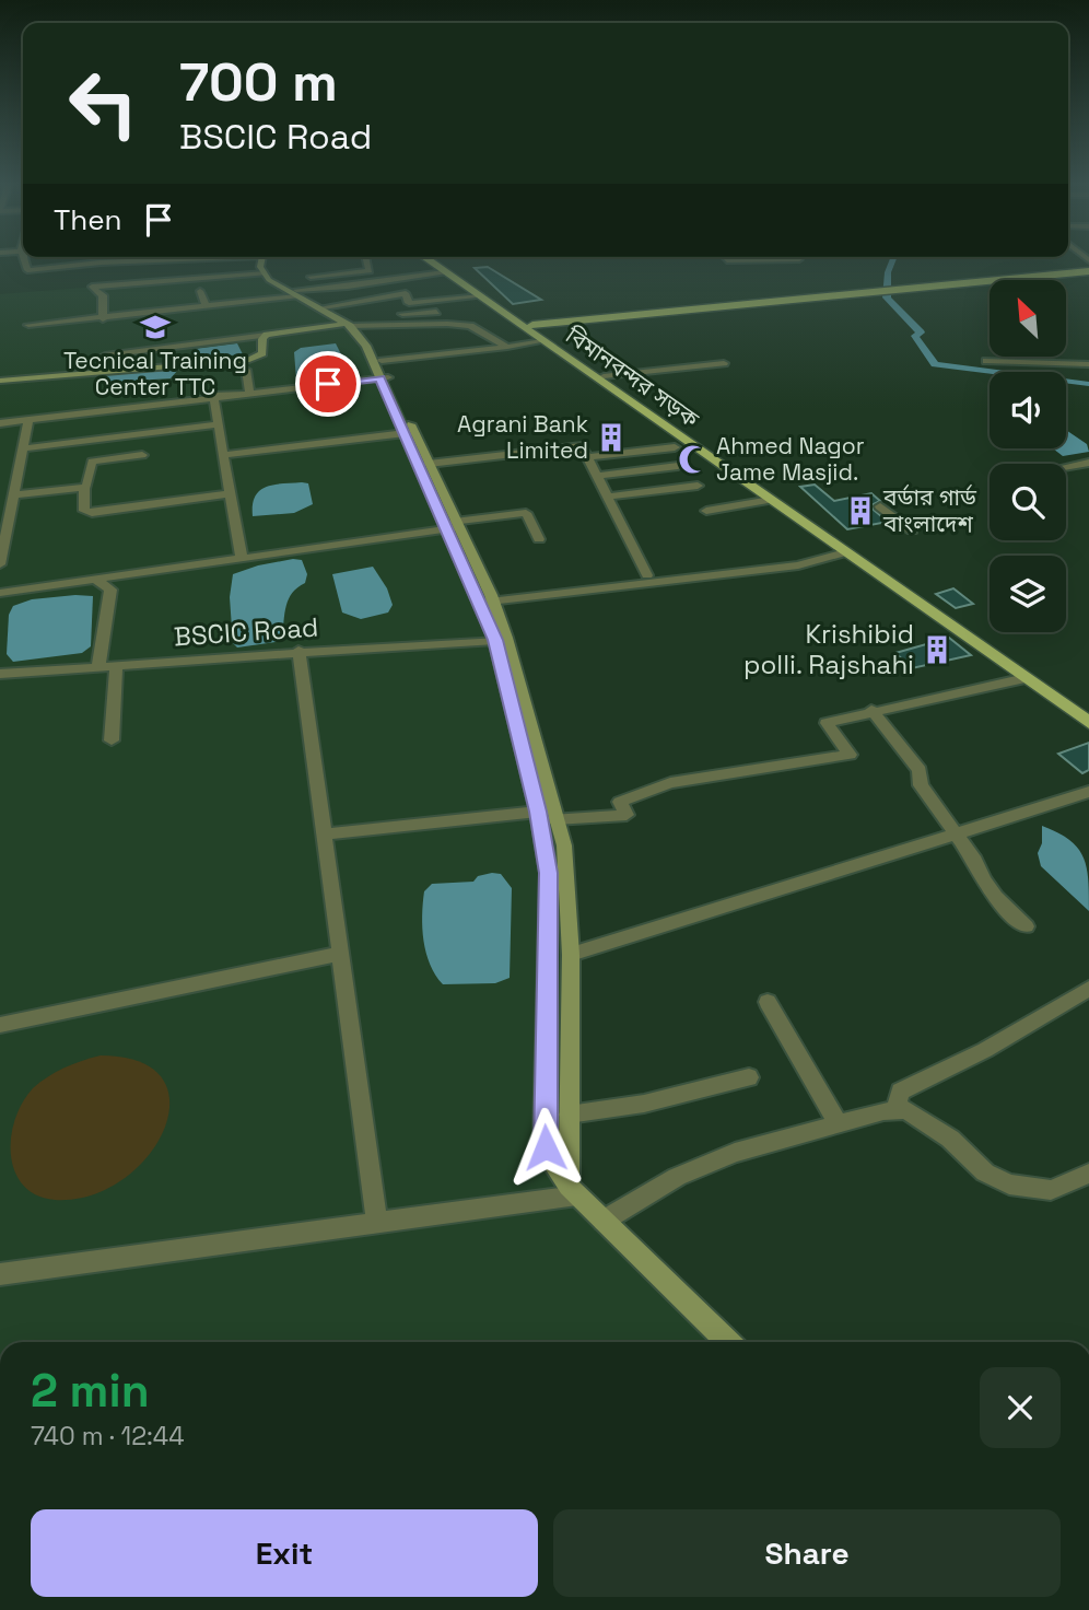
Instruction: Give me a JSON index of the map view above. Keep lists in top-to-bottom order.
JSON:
{
  "streets": {
    "main road": ["বিমানবন্দর সড়ক"],
    "street": ["BSCIC Road"]
  },
  "places": {
    "school or university": ["Tecnical Training Center TTC"],
    "building": ["Agrani Bank Limited", "বর্ডার গার্ড বাংলাদেশ", "Krishibid polli. Rajshahi"],
    "mosque": ["Ahmed Nagor Jame Masjid."]
  },
  "north": "top left",
  "page": {
    "turn": ["700 m", "BSCIC Road"],
    "then": "Then",
    "heading": ["2 min", "740 m · 12:44"],
    "buttons": ["Exit", "Share"]
  }
}
